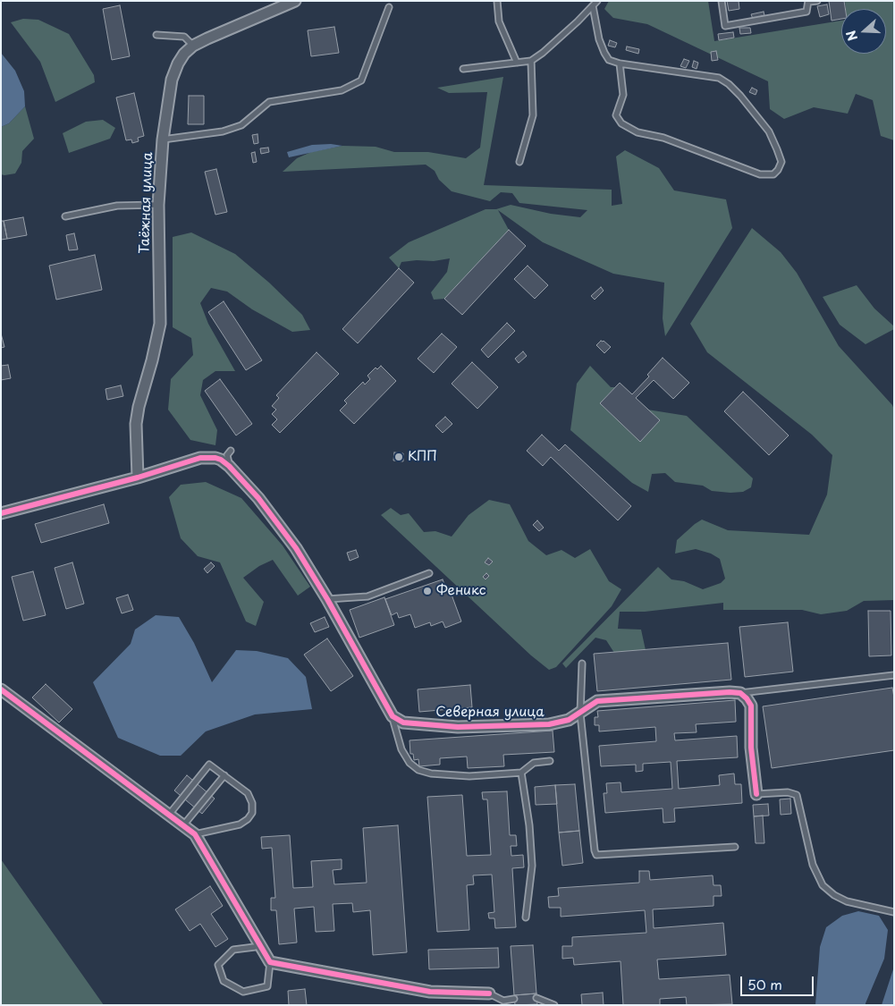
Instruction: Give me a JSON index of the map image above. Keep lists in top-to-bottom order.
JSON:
{
  "streets": {
    "street": ["Таёжная улица", "Северная улица"]
  },
  "places": ["КПП", "Феникс"],
  "scale_bar": "50 m",
  "north": "left"
}
